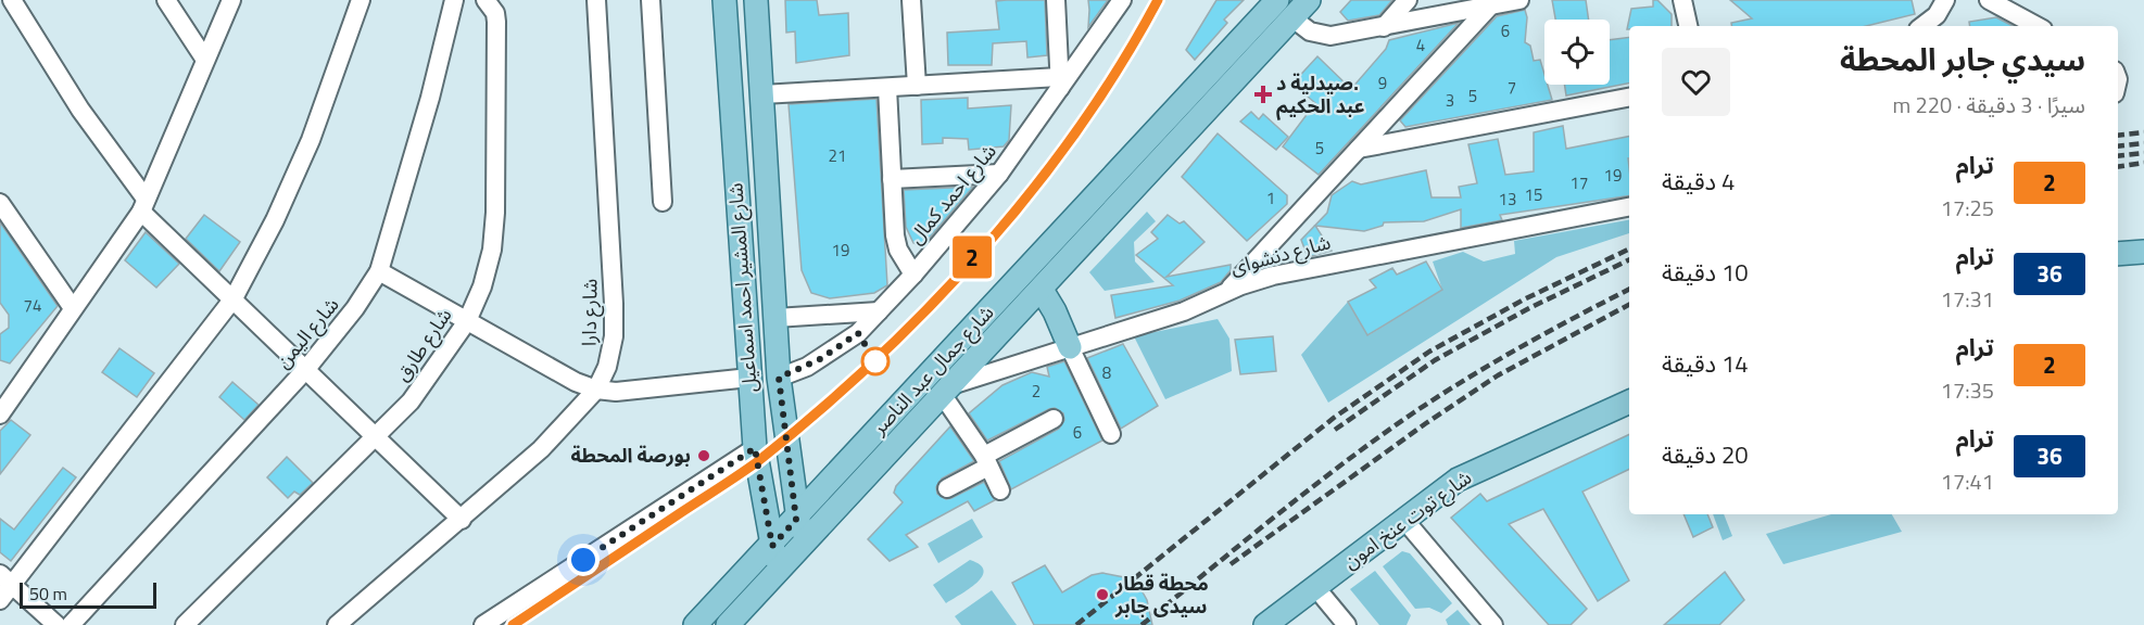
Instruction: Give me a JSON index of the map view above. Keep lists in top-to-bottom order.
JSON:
{
  "streets": {
    "main road": ["شارع المشير احمد اسماعيل", "شارع جمال عبد الناصر", "شارع توت عنخ امون"],
    "street": [
      "شارع احمد كمال",
      "شارع دنشواى",
      "شارع دارا",
      "شارع اليمن",
      "شارع طارق"
    ]
  },
  "crossings": [
    ["شارع احمد كمال", "شارع المشير احمد اسماعيل"],
    ["شارع دنشواى", "شارع جمال عبد الناصر"],
    ["شارع المشير احمد اسماعيل", "شارع جمال عبد الناصر"]
  ],
  "places": {
    "health": ["صيدلية د. عبد الحكيم"],
    "other": ["بورصة المحطة", "محطة قطار سيدى جابر"]
  },
  "lines": ["tram line 2"],
  "house_numbers": [
    "6",
    "4",
    "9",
    "7",
    "5",
    "3",
    "5",
    "21",
    "19",
    "17",
    "15",
    "1",
    "13",
    "19",
    "74",
    "8",
    "2",
    "6"
  ],
  "scale_bar": "50 m",
  "page": {
    "on_map": "2",
    "heading": ["سيدي جابر المحطة", "سيرًا · 3 دقيقة · 220 m"],
    "list": [
      {
        "mark": "2",
        "name": "ترام",
        "note": "17:25",
        "value": "4 دقيقة"
      },
      {
        "mark": "36",
        "name": "ترام",
        "note": "17:31",
        "value": "10 دقيقة"
      },
      {
        "mark": "2",
        "name": "ترام",
        "note": "17:35",
        "value": "14 دقيقة"
      },
      {
        "mark": "36",
        "name": "ترام",
        "note": "17:41",
        "value": "20 دقيقة"
      }
    ],
    "scale": "50 m"
  }
}
